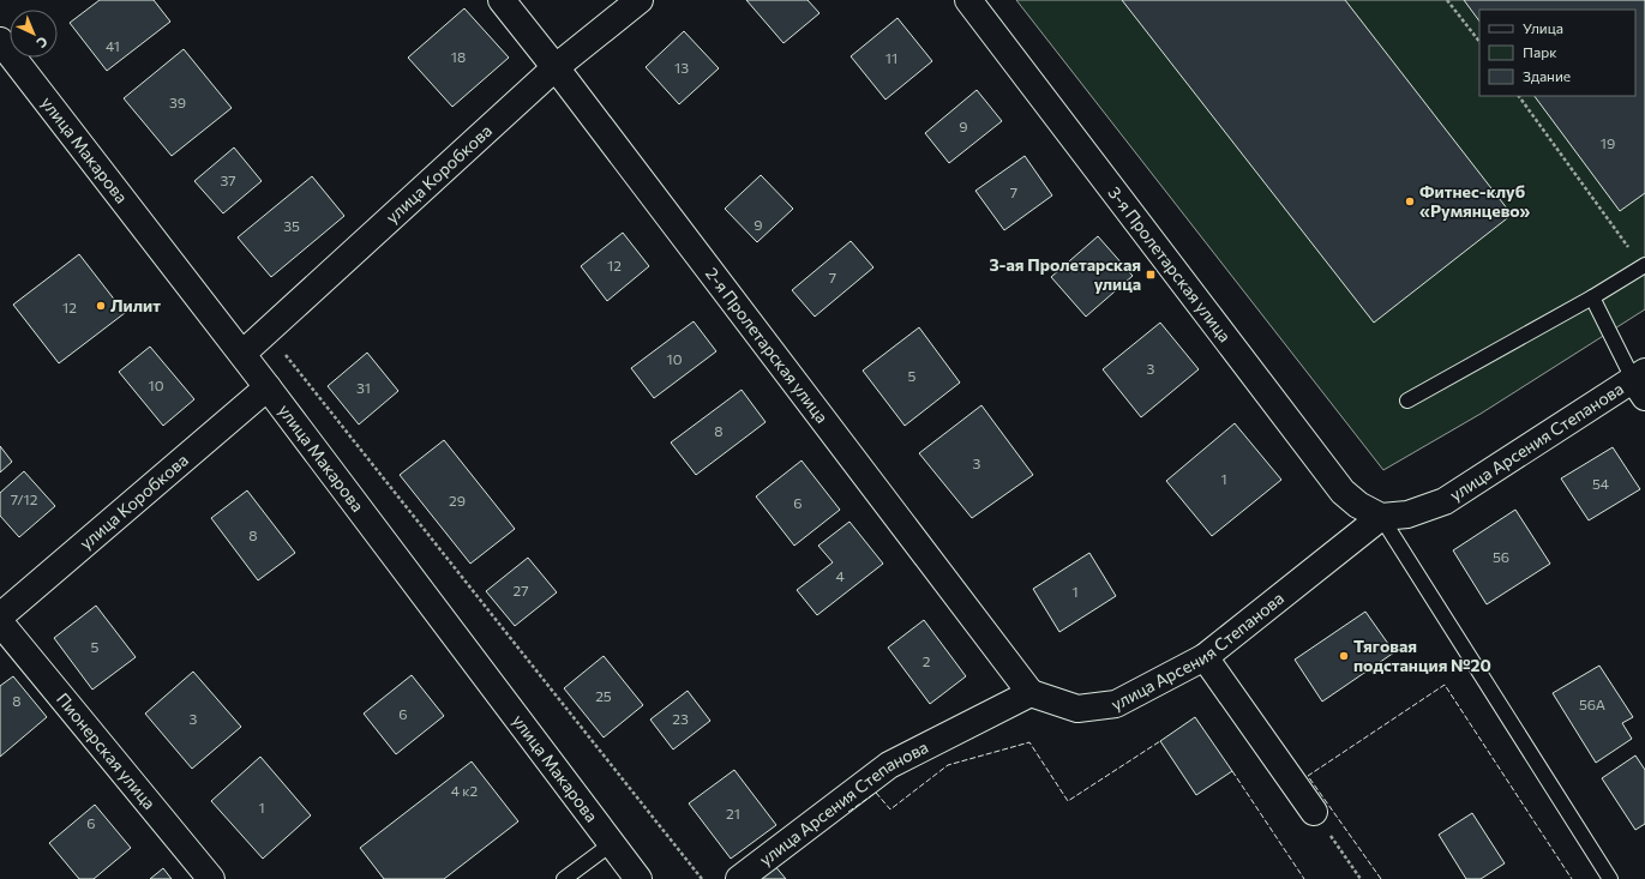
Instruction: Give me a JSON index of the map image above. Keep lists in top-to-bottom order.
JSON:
{
  "streets": {
    "street": [
      "улица Макарова",
      "улица Коробкова",
      "3-я Пролетарская улица",
      "2-я Пролетарская улица",
      "улица Арсения Степанова",
      "Пионерская улица"
    ]
  },
  "crossings": [
    ["улица Макарова", "улица Коробкова"],
    ["улица Коробкова", "2-я Пролетарская улица"],
    ["3-я Пролетарская улица", "улица Арсения Степанова"],
    ["2-я Пролетарская улица", "улица Арсения Степанова"]
  ],
  "places": {
    "other": ["Фитнес-клуб «Румянцево»", "Лилит", "Тяговая подстанция №20"],
    "transit": ["3-ая Пролетарская улица"]
  },
  "house_numbers": [
    "41",
    "18",
    "11",
    "13",
    "39",
    "9",
    "19",
    "37",
    "7",
    "9",
    "35",
    "12",
    "7",
    "12",
    "10",
    "3",
    "5",
    "10",
    "31",
    "8",
    "3",
    "1",
    "54",
    "7/12",
    "29",
    "6",
    "8",
    "56",
    "4",
    "27",
    "1",
    "5",
    "2",
    "25",
    "8",
    "56А",
    "6",
    "3",
    "23",
    "4 к2",
    "1",
    "21",
    "6"
  ],
  "legend": ["Улица", "Парк", "Здание"],
  "north": "bottom right"
}
